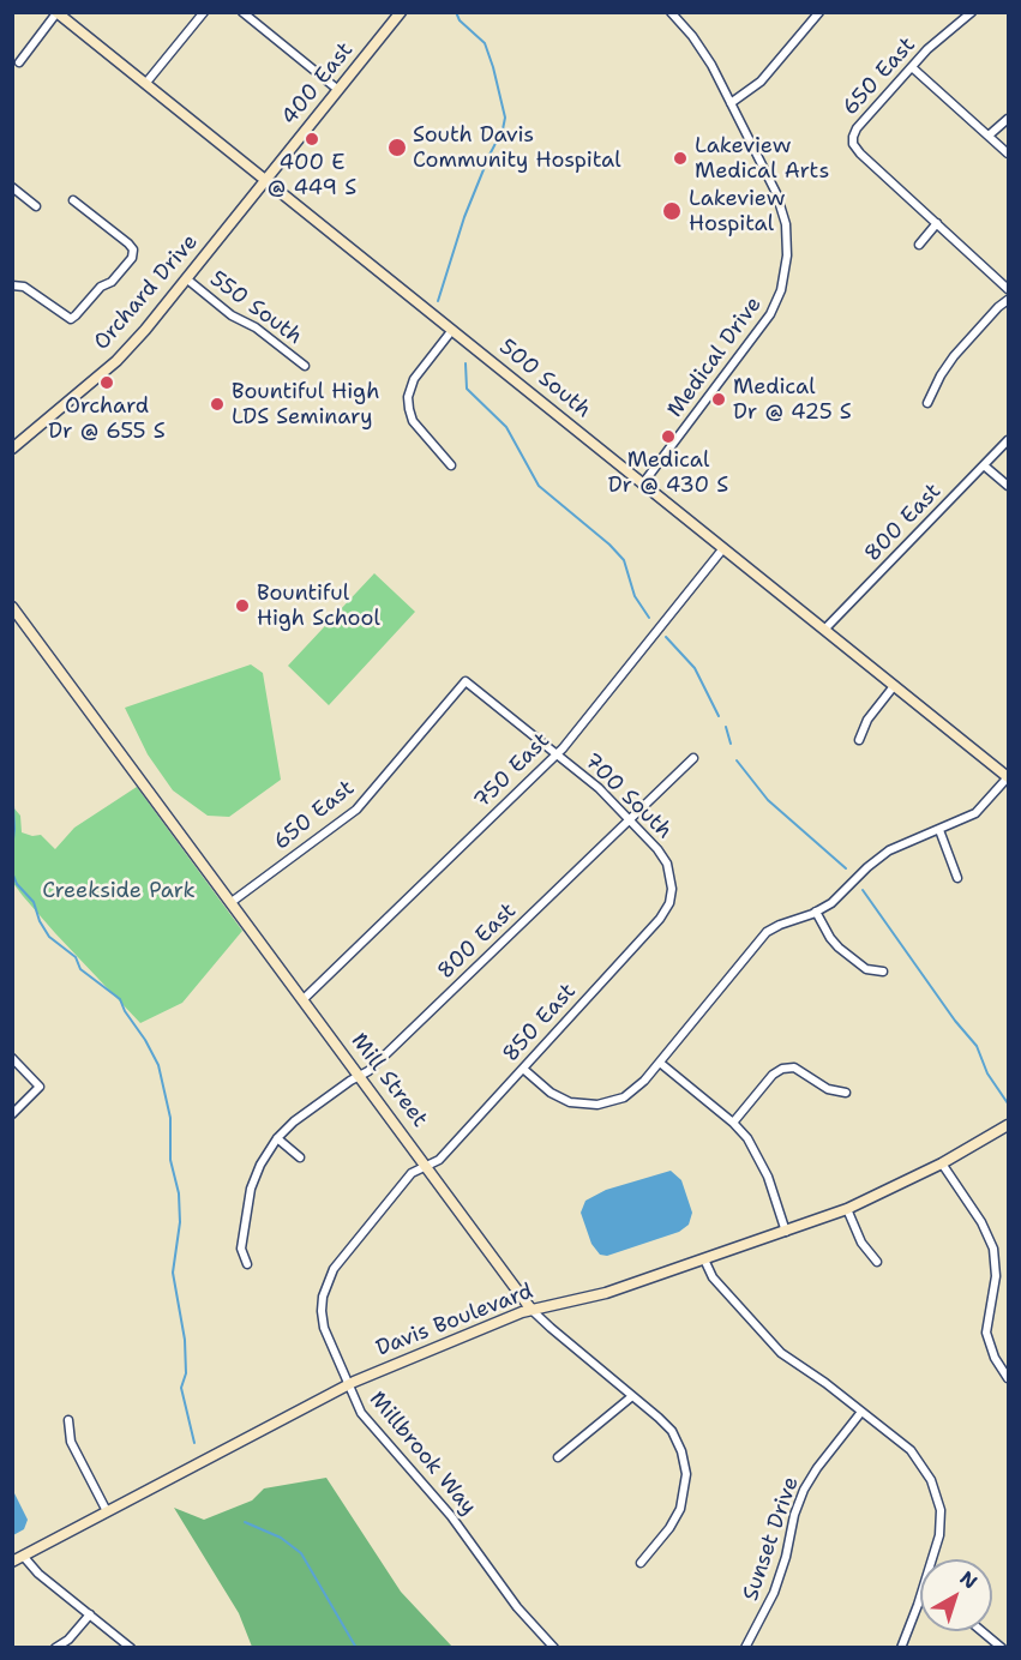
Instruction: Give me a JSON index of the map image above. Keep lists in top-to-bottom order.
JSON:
{
  "streets": {
    "street": [
      "650 East",
      "400 East",
      "Orchard Drive",
      "550 South",
      "Medical Drive",
      "500 South",
      "800 East",
      "750 East",
      "700 South",
      "850 East",
      "Mill Street",
      "Davis Boulevard",
      "Millbrook Way",
      "Sunset Drive"
    ]
  },
  "crossings": [
    ["650 East", "700 South"],
    ["650 East", "Mill Street"],
    ["400 East", "Orchard Drive"],
    ["400 East", "500 South"],
    ["Orchard Drive", "550 South"],
    ["Orchard Drive", "500 South"],
    ["Medical Drive", "500 South"],
    ["500 South", "800 East"],
    ["500 South", "750 East"],
    ["800 East", "700 South"],
    ["800 East", "Mill Street"],
    ["750 East", "700 South"],
    ["750 East", "Mill Street"],
    ["700 South", "850 East"],
    ["850 East", "Mill Street"],
    ["850 East", "Millbrook Way"],
    ["Mill Street", "Davis Boulevard"],
    ["Mill Street", "Millbrook Way"],
    ["Davis Boulevard", "Millbrook Way"]
  ],
  "parks": ["Creekside Park"],
  "places": [
    "400 E @ 449 S",
    "South Davis Community Hospital",
    "Lakeview Medical Arts",
    "Lakeview Hospital",
    "Orchard Dr @ 655 S",
    "Medical Dr @ 425 S",
    "Bountiful High LDS Seminary",
    "Medical Dr @ 430 S",
    "Bountiful High School"
  ],
  "north": "top right"
}
